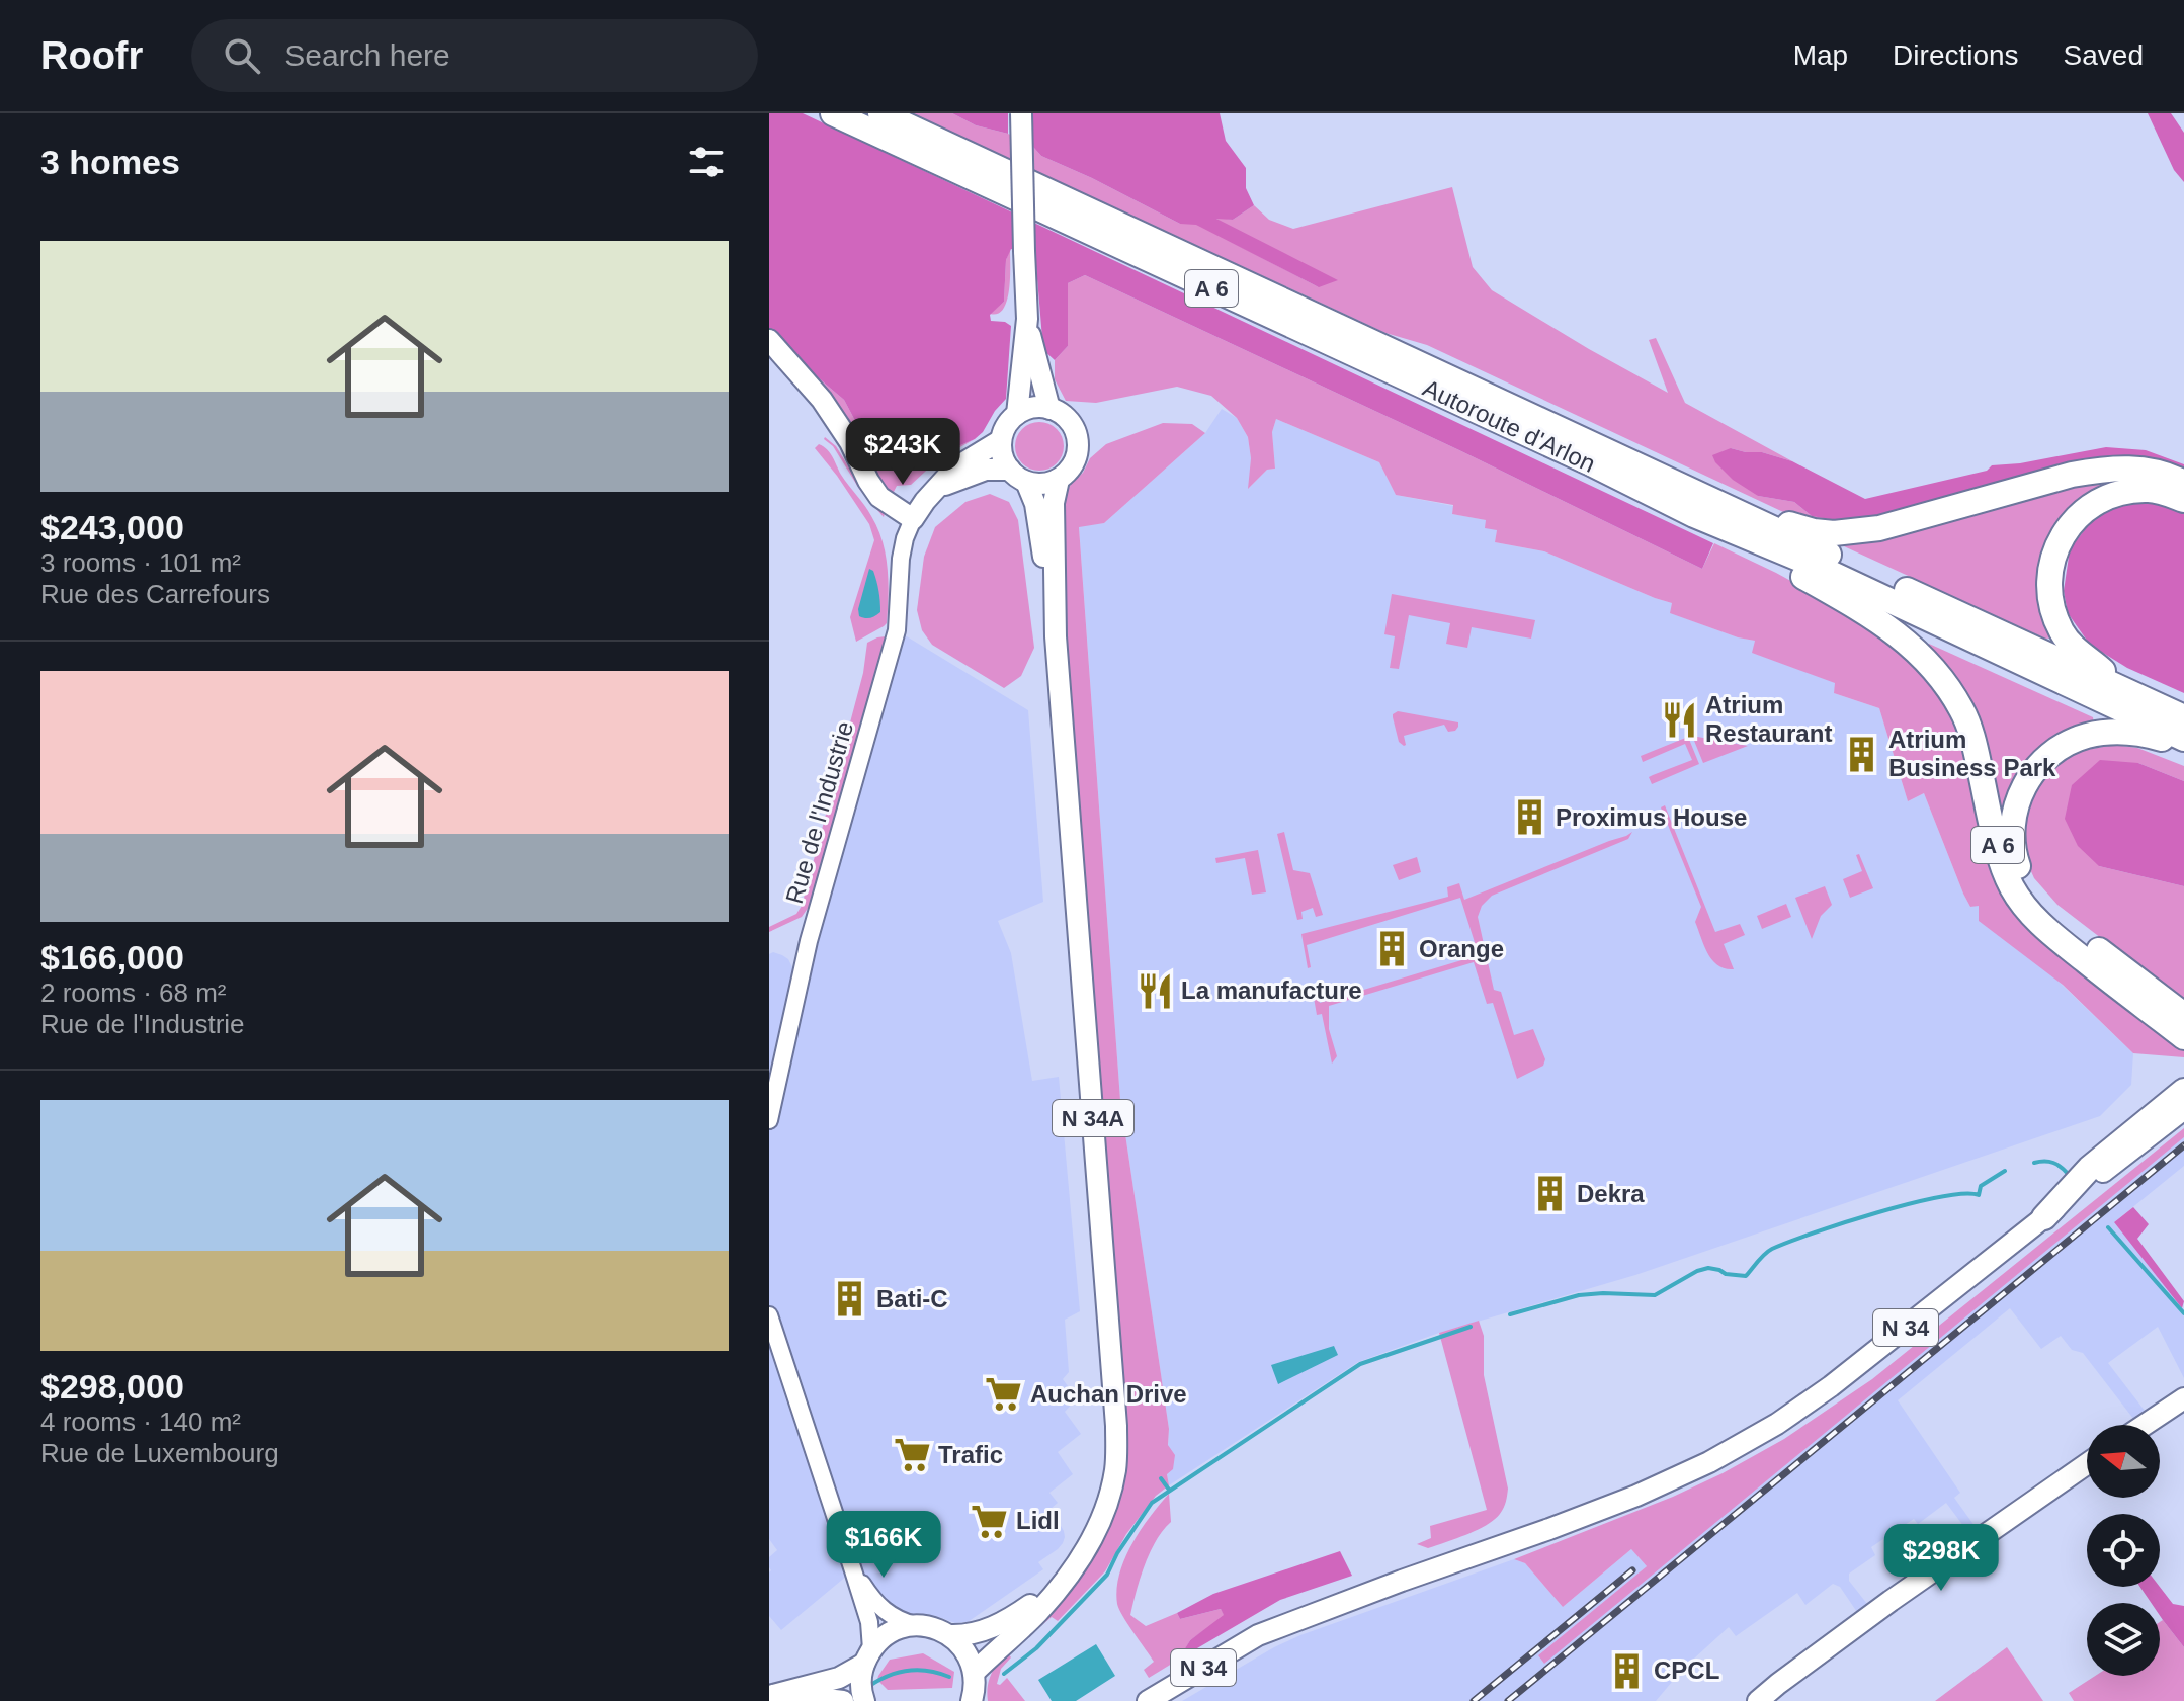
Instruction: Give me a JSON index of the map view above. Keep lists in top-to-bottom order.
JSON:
{
  "streets": {
    "highway": ["A 6", "Autoroute d'Arlon"],
    "main road": ["N 34A", "N 34"],
    "street": ["Rue de l'Industrie"]
  },
  "crossings": [
    ["A 6", "Autoroute d'Arlon"]
  ],
  "places": {
    "restaurant": ["Atrium Restaurant", "La manufacture"],
    "building": [
      "Atrium Business Park",
      "Proximus House",
      "Orange",
      "Dekra",
      "Bati-C",
      "CPCL"
    ],
    "supermarket": ["Auchan Drive", "Trafic", "Lidl"]
  },
  "north": "left",
  "page": {
    "header": "Roofr",
    "search": "Search here",
    "nav": ["Map", "Directions", "Saved"],
    "heading": "3 homes",
    "list": [
      {
        "name": "$243,000",
        "note": "3 rooms · 101 m² · Rue des Carrefours"
      },
      {
        "name": "$166,000",
        "note": "2 rooms · 68 m² · Rue de l'Industrie"
      },
      {
        "name": "$298,000",
        "note": "4 rooms · 140 m² · Rue de Luxembourg"
      }
    ],
    "price": ["$243K", "$166K", "$298K"]
  }
}
